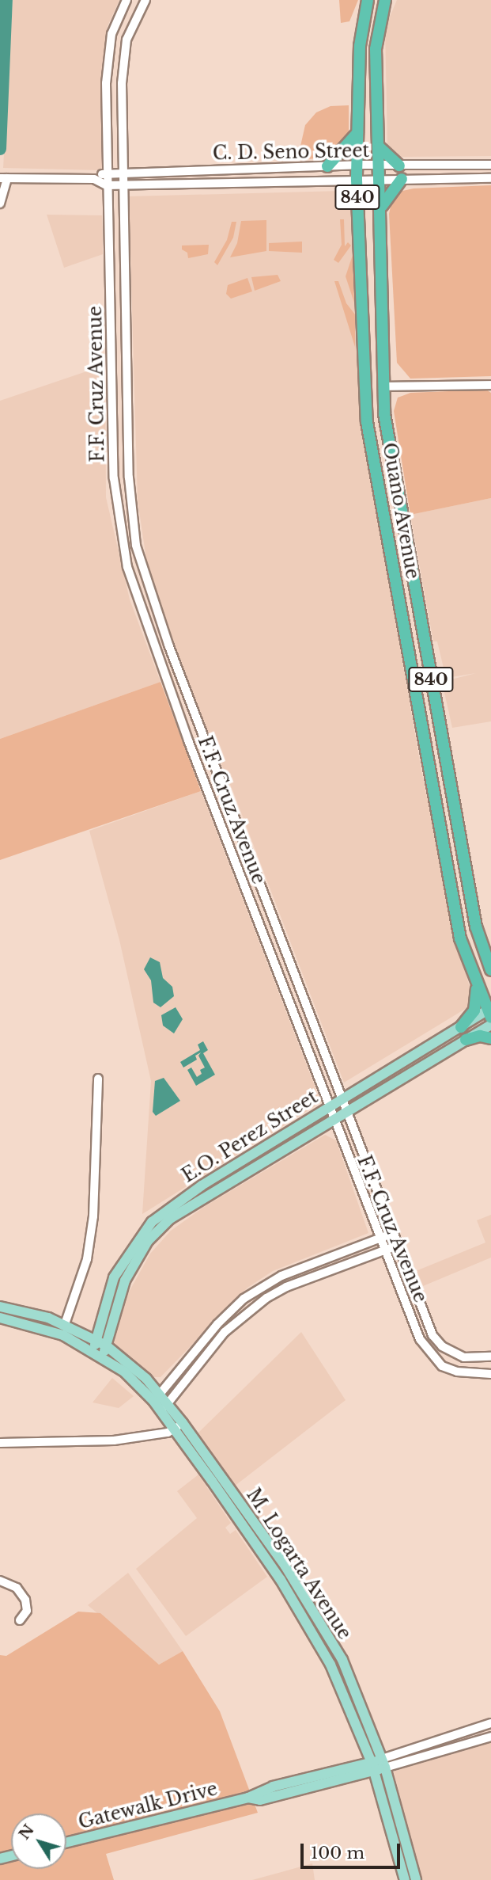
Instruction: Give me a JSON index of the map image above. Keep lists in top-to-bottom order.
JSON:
{
  "streets": {
    "highway": ["840", "Ouano Avenue"],
    "main road": ["E.O. Perez Street", "M. Logarta Avenue", "Gatewalk Drive"],
    "street": ["C. D. Seno Street", "F.F. Cruz Avenue"]
  },
  "crossings": [
    ["C. D. Seno Street", "F.F. Cruz Avenue"],
    ["C. D. Seno Street", "Ouano Avenue"],
    ["F.F. Cruz Avenue", "E.O. Perez Street"],
    ["Ouano Avenue", "E.O. Perez Street"],
    ["E.O. Perez Street", "M. Logarta Avenue"],
    ["M. Logarta Avenue", "Gatewalk Drive"]
  ],
  "scale_bar": "100 m",
  "north": "top left"
}
